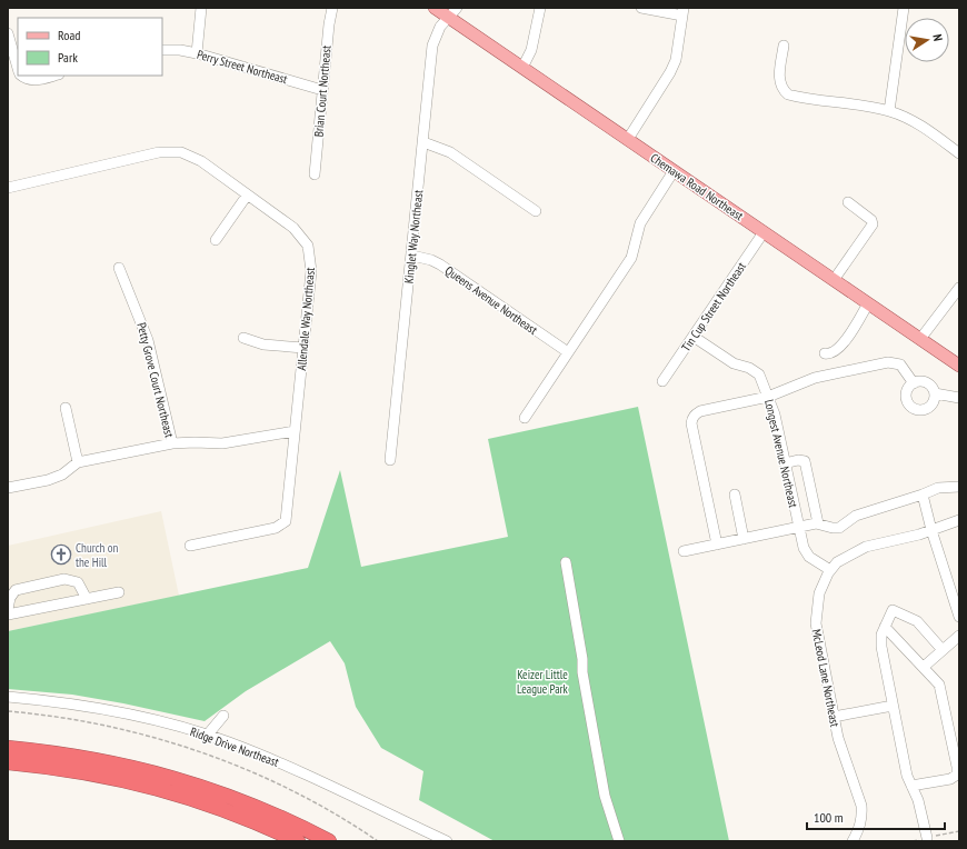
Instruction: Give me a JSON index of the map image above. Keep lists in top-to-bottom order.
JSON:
{
  "streets": {
    "main road": ["Chemawa Road Northeast"],
    "street": [
      "Perry Street Northeast",
      "Brian Court Northeast",
      "Kinglet Way Northeast",
      "Queens Avenue Northeast",
      "Tin Cup Street Northeast",
      "Allendale Way Northeast",
      "Petty Grove Court Northeast",
      "Longest Avenue Northeast",
      "McLeod Lane Northeast",
      "Ridge Drive Northeast"
    ]
  },
  "crossings": [
    ["Perry Street Northeast", "Brian Court Northeast"],
    ["Chemawa Road Northeast", "Kinglet Way Northeast"],
    ["Chemawa Road Northeast", "Tin Cup Street Northeast"],
    ["Kinglet Way Northeast", "Queens Avenue Northeast"],
    ["Tin Cup Street Northeast", "Longest Avenue Northeast"],
    ["Longest Avenue Northeast", "McLeod Lane Northeast"]
  ],
  "parks": ["Keizer Little League Park"],
  "places": {
    "church": ["Church on the Hill"]
  },
  "legend": ["Road", "Park"],
  "scale_bar": "100 m",
  "north": "right"
}
